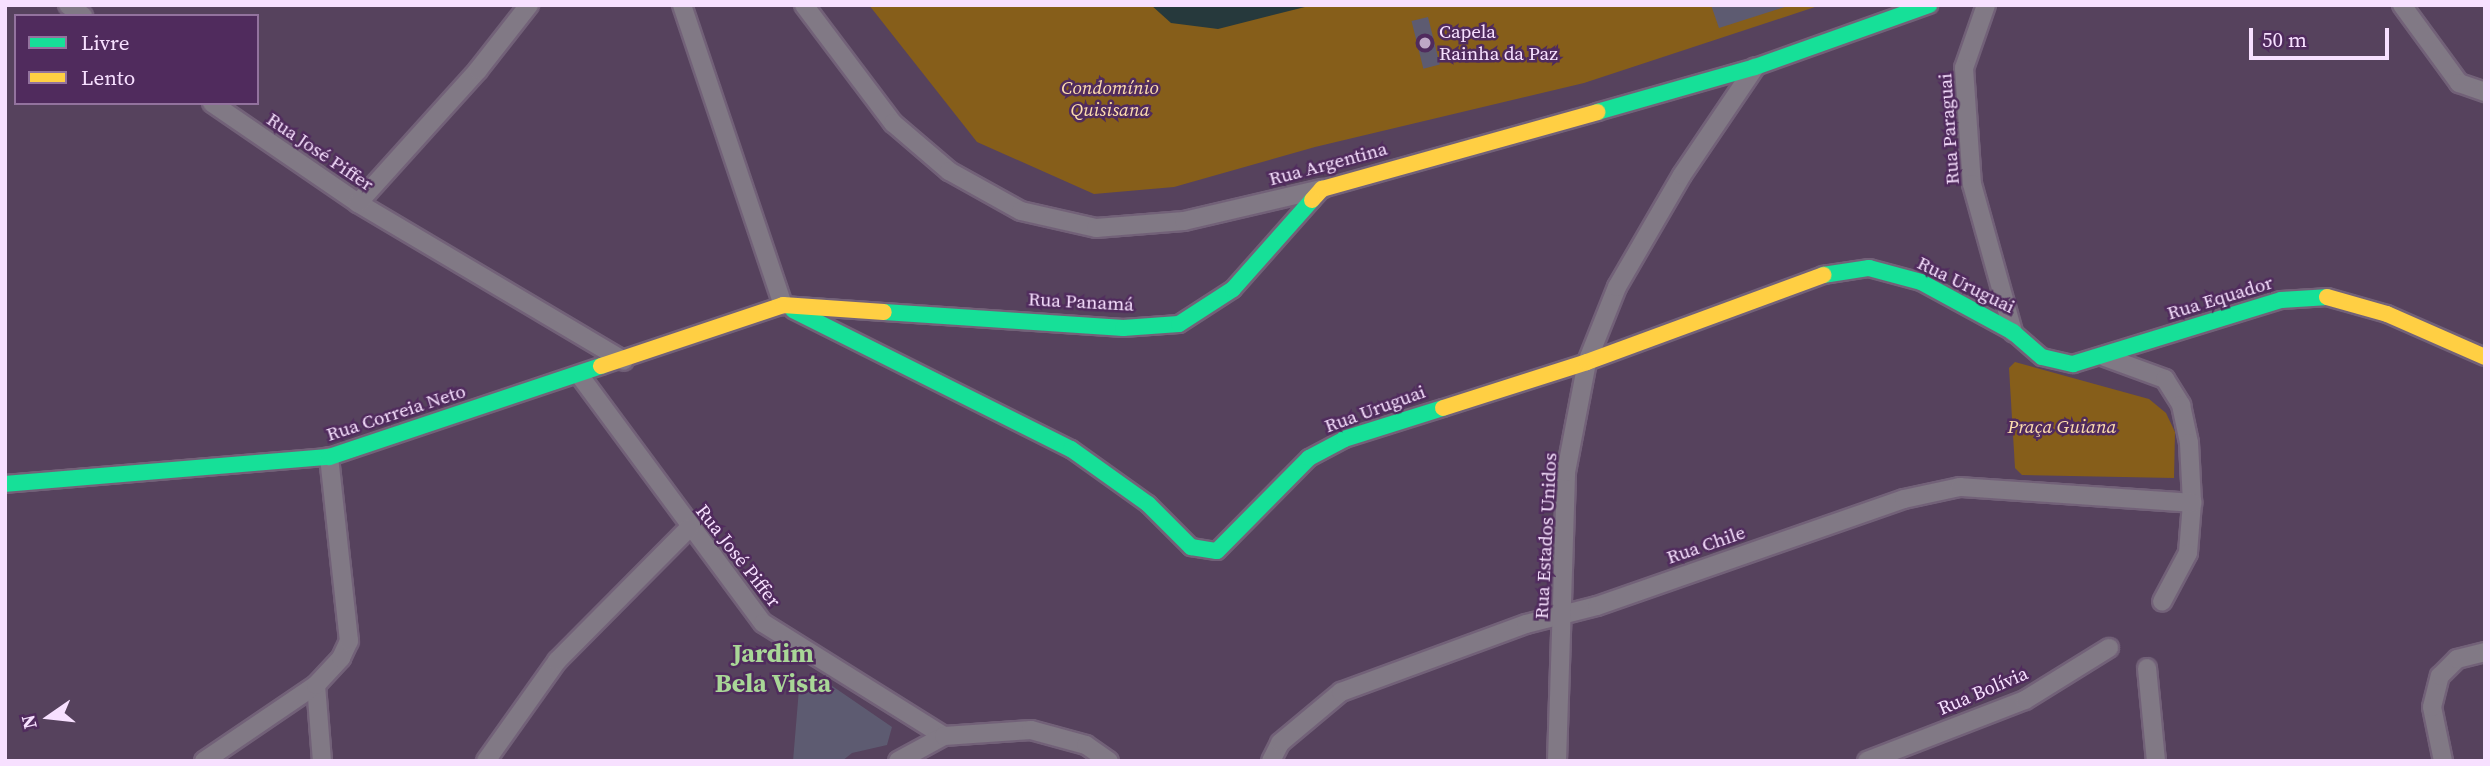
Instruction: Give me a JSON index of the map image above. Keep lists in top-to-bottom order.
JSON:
{
  "streets": {
    "street": [
      "Rua Paraguai",
      "Rua José Piffer",
      "Rua Argentina",
      "Rua Uruguai",
      "Rua Equador",
      "Rua Panamá",
      "Rua Correia Neto",
      "Rua Estados Unidos",
      "Rua Chile",
      "Rua Bolívia"
    ]
  },
  "crossings": [
    ["Rua Paraguai", "Rua Uruguai"],
    ["Rua Paraguai", "Rua Equador"],
    ["Rua José Piffer", "Rua Correia Neto"],
    ["Rua Argentina", "Rua Panamá"],
    ["Rua Argentina", "Rua Estados Unidos"],
    ["Rua Uruguai", "Rua Equador"],
    ["Rua Uruguai", "Rua Panamá"],
    ["Rua Uruguai", "Rua Correia Neto"],
    ["Rua Uruguai", "Rua Estados Unidos"],
    ["Rua Panamá", "Rua Correia Neto"],
    ["Rua Estados Unidos", "Rua Chile"]
  ],
  "districts": ["Jardim Bela Vista"],
  "parks": ["Condomínio Quisisana", "Praça Guiana"],
  "places": ["Capela Rainha da Paz"],
  "legend": ["Livre", "Lento"],
  "scale_bar": "50 m",
  "north": "left"
}
